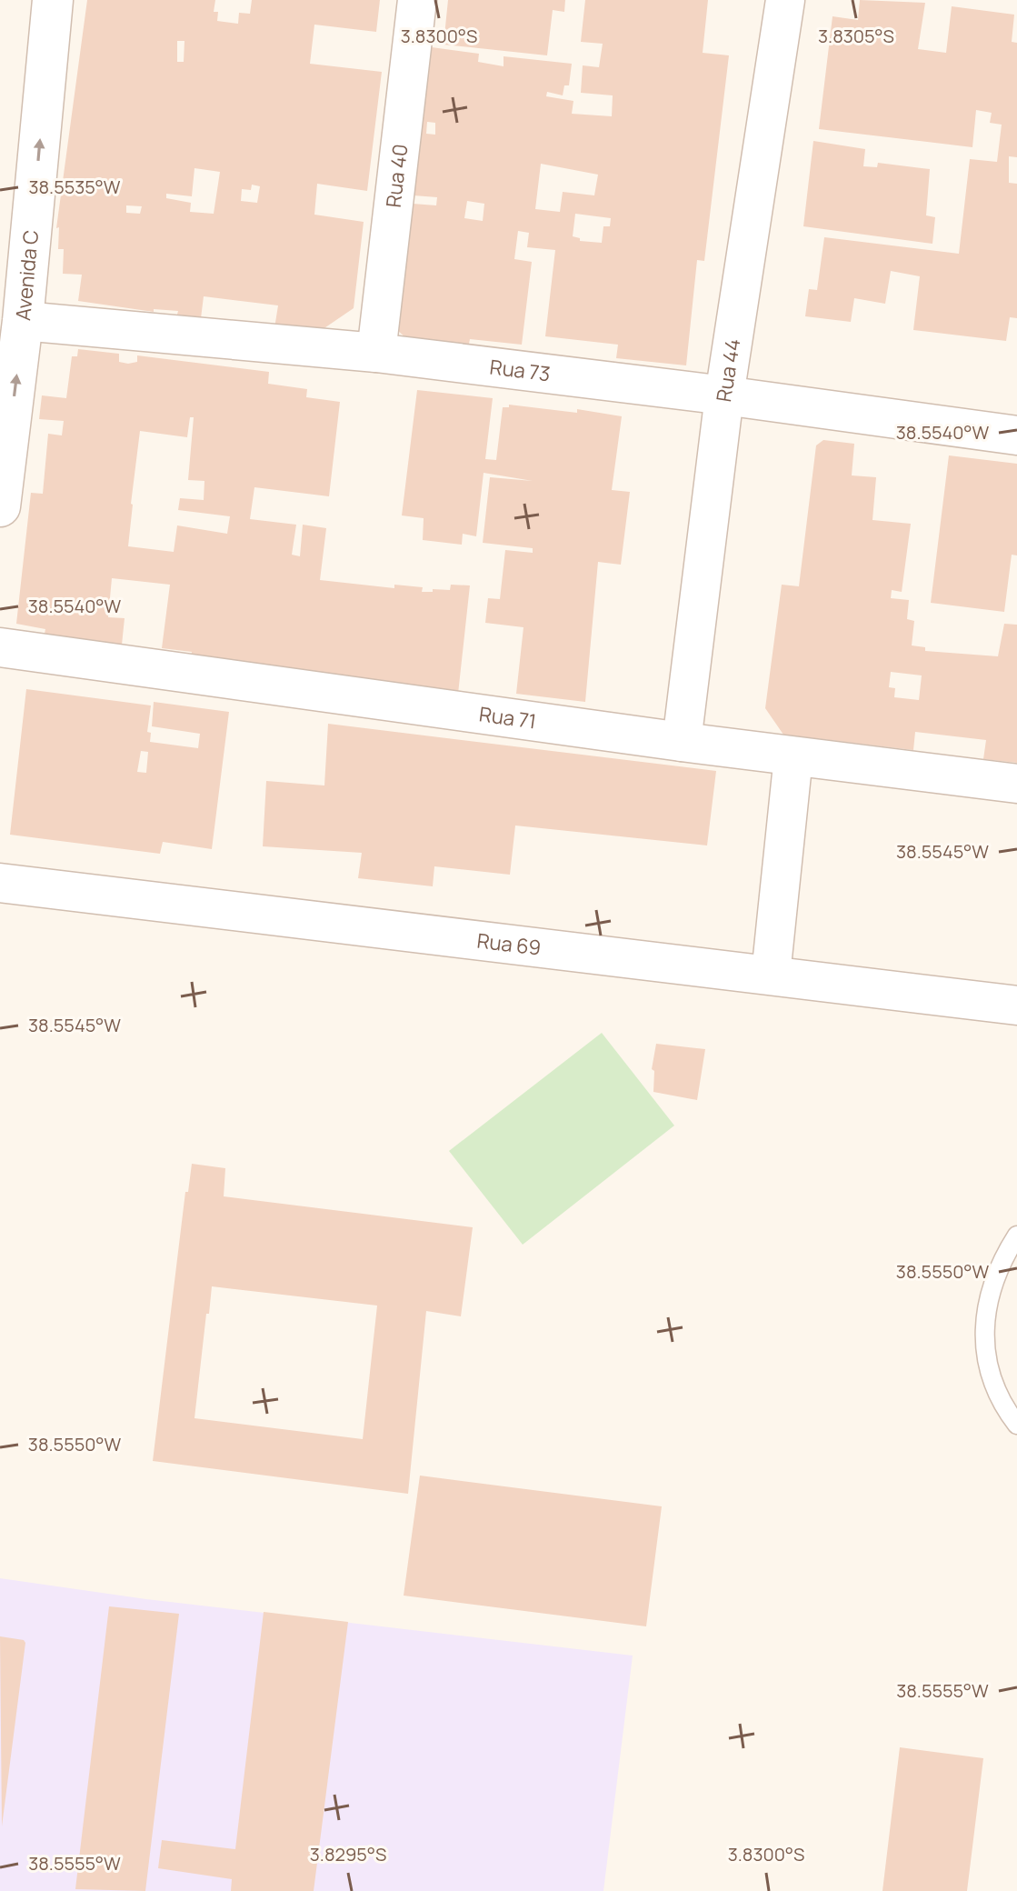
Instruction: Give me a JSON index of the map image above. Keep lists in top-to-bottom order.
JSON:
{
  "streets": {
    "street": [
      "Rua 40",
      "Avenida C",
      "Rua 73",
      "Rua 44",
      "Rua 71",
      "Rua 69"
    ]
  },
  "crossings": [
    ["Rua 40", "Rua 73"],
    ["Avenida C", "Rua 73"],
    ["Rua 73", "Rua 44"],
    ["Rua 44", "Rua 71"]
  ],
  "one_way": ["Avenida C"],
  "coordinates": [
    "3.8300°S",
    "3.8305°S",
    "38.5535°W",
    "38.5540°W",
    "38.5545°W",
    "38.5550°W",
    "38.5555°W",
    "3.8295°S"
  ]
}
